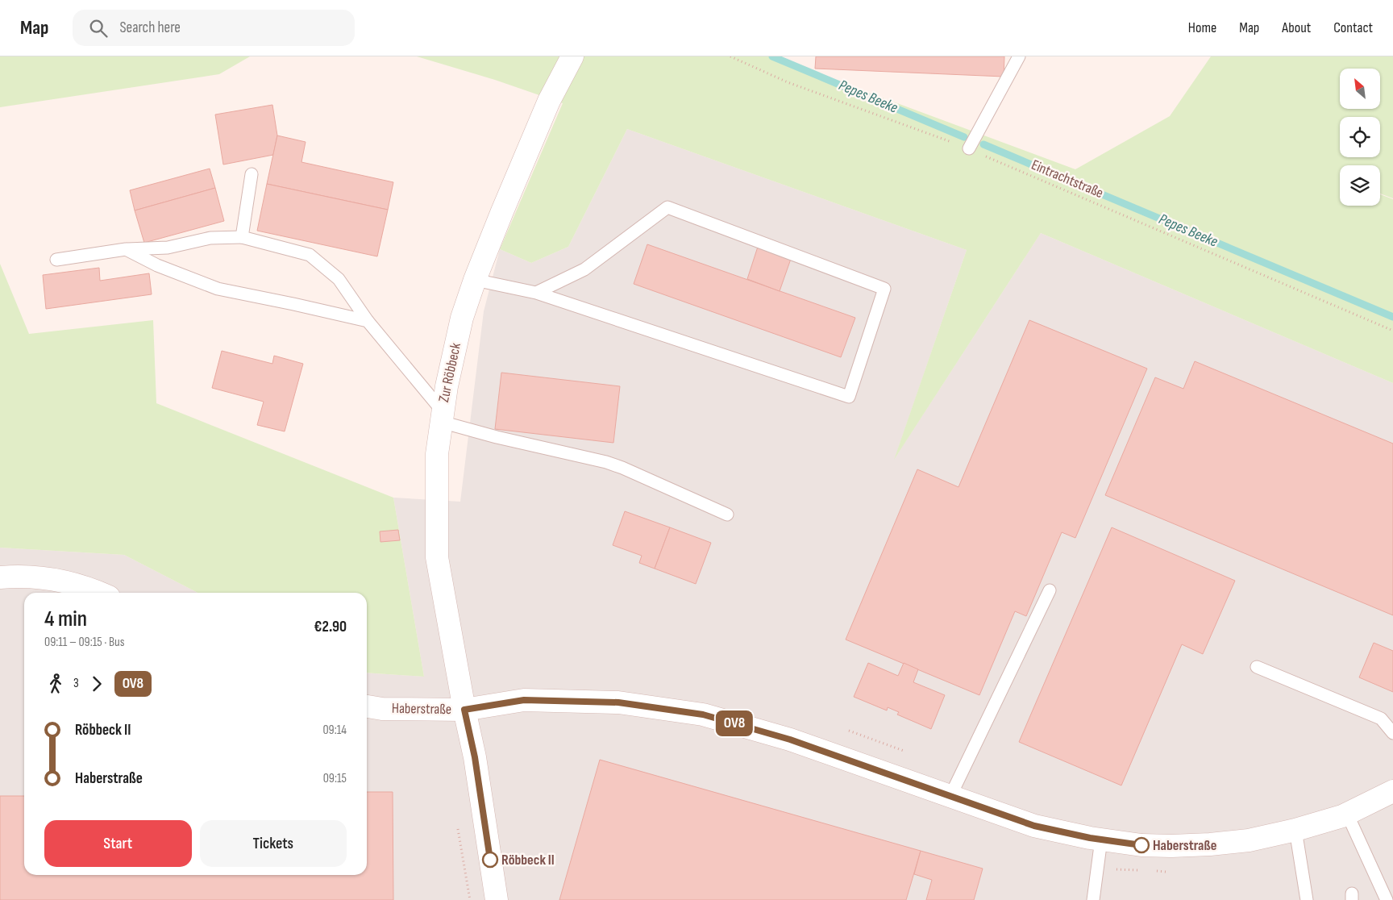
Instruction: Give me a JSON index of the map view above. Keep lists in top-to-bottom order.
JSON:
{
  "streets": {
    "street": ["Zur Röbbeck", "Haberstraße"],
    "path": ["Eintrachtstraße"]
  },
  "crossings": [
    ["Zur Röbbeck", "Haberstraße"]
  ],
  "water": ["Pepes Beeke"],
  "places": ["Haberstraße", "Röbbeck II"],
  "lines": ["bus line OV8"],
  "north": "top left",
  "page": {
    "header": "Map",
    "search": "Search here",
    "nav": [
      "Home",
      "Map",
      "About",
      "Contact"
    ],
    "on_map": "OV8",
    "heading": ["4 min", "09:11 – 09:15 · Bus", "€2.90"],
    "legs": ["3", "OV8"],
    "list": [
      {
        "name": "Röbbeck II",
        "value": "09:14"
      },
      {
        "name": "Haberstraße",
        "value": "09:15"
      }
    ],
    "buttons": ["Start", "Tickets"]
  }
}
